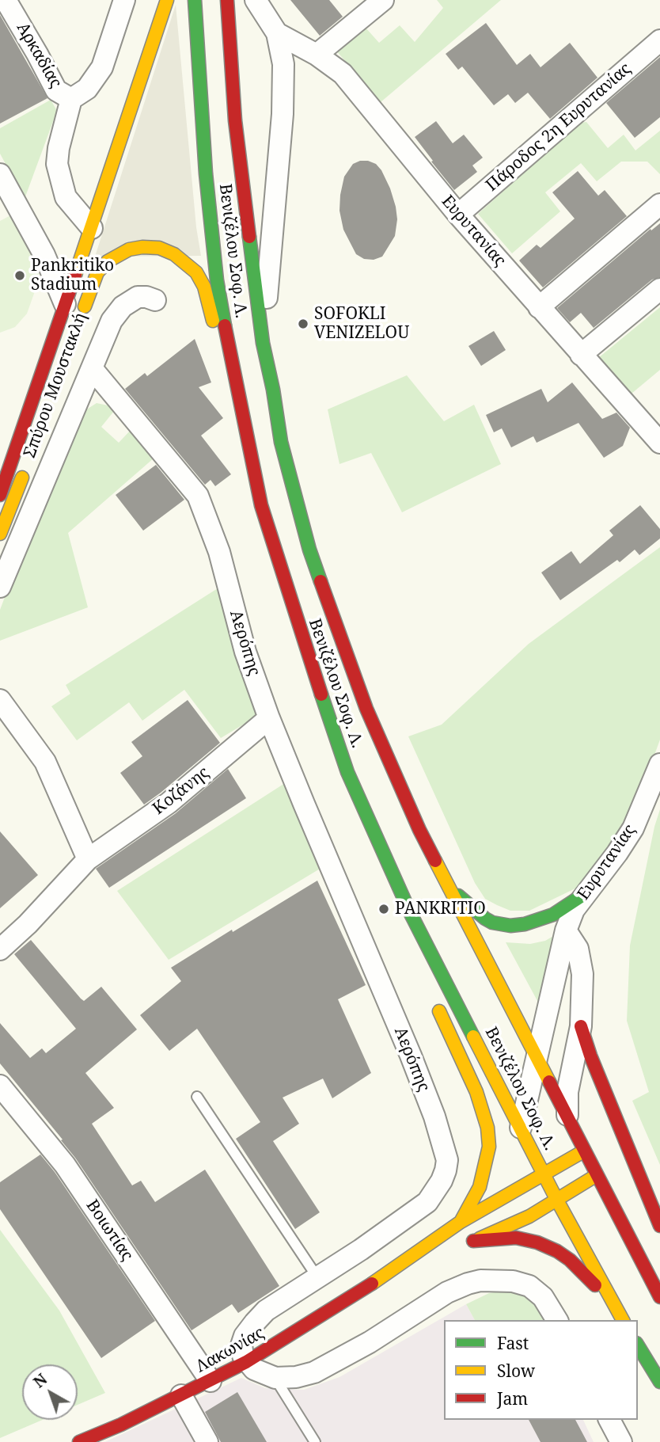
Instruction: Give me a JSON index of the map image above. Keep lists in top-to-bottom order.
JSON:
{
  "streets": {
    "main road": ["Βενιζέλου Σοφ. Λ.", "Σπύρου Μουστακλή", "Λακωνίας"],
    "street": [
      "Αρκαδίας",
      "Πάροδος 2η Ευρυτανίας",
      "Ευρυτανίας",
      "Αερόπης",
      "Κοζάνης",
      "Βοιωτίας"
    ]
  },
  "crossings": [
    ["Αρκαδίας", "Σπύρου Μουστακλή"],
    ["Πάροδος 2η Ευρυτανίας", "Ευρυτανίας"],
    ["Ευρυτανίας", "Βενιζέλου Σοφ. Λ."],
    ["Βενιζέλου Σοφ. Λ.", "Σπύρου Μουστακλή"],
    ["Βενιζέλου Σοφ. Λ.", "Λακωνίας"],
    ["Σπύρου Μουστακλή", "Αερόπης"],
    ["Αερόπης", "Κοζάνης"],
    ["Αερόπης", "Λακωνίας"],
    ["Βοιωτίας", "Λακωνίας"]
  ],
  "places": ["Pankritiko Stadium", "SOFOKLI VENIZELOU", "PANKRITIO"],
  "legend": ["Fast", "Slow", "Jam"],
  "north": "top left"
}
